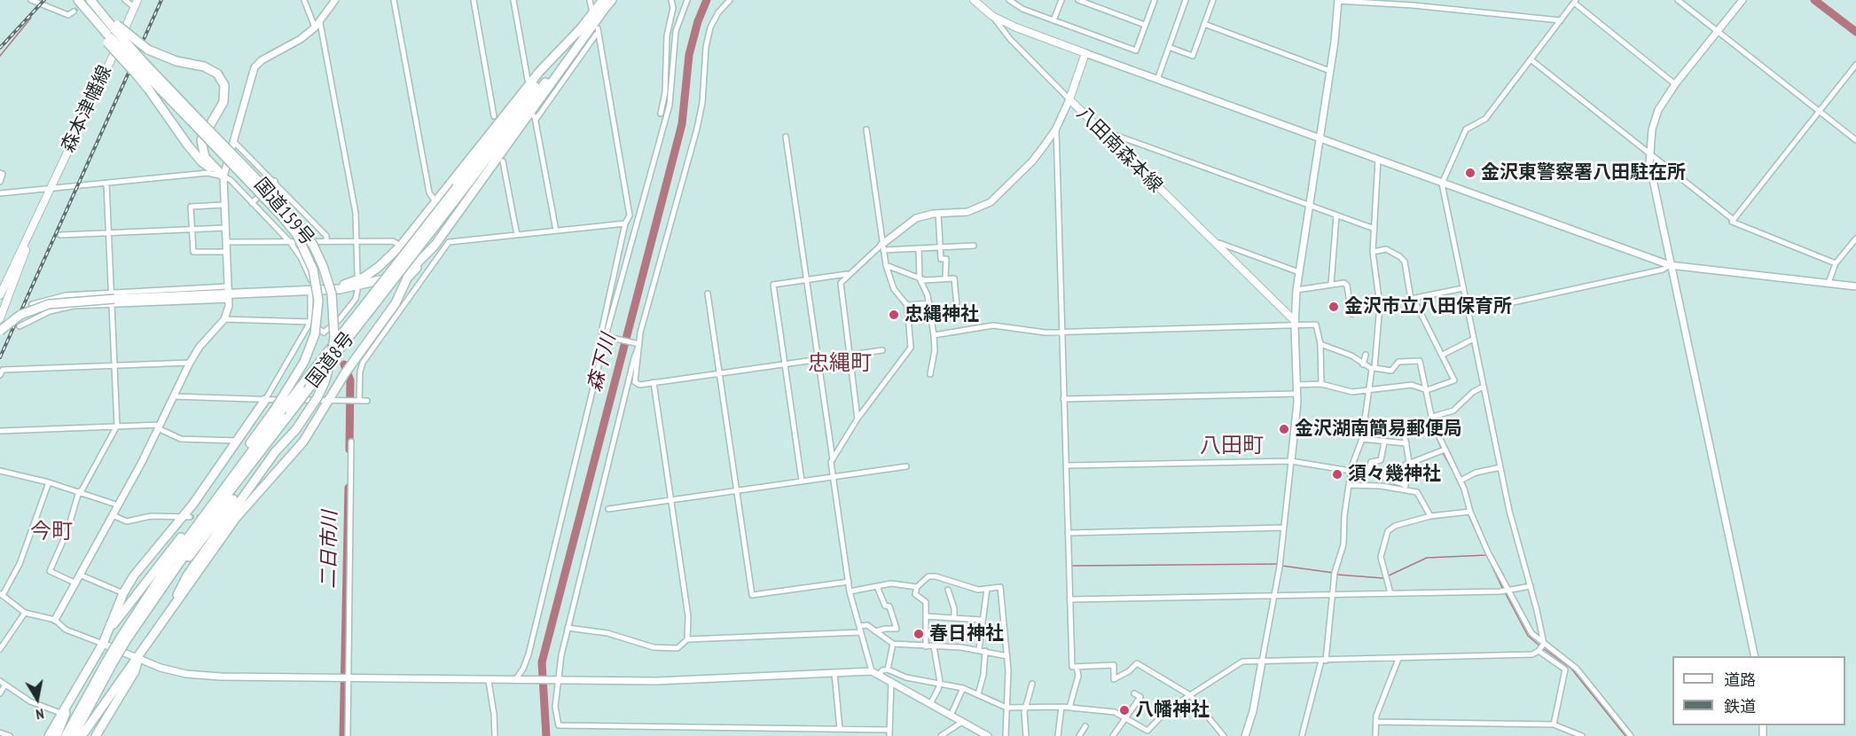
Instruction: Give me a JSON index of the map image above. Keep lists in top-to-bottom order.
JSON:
{
  "streets": {
    "highway": ["国道159号", "国道8号"],
    "main road": ["森本津幡線", "八田南森本線"]
  },
  "crossings": [
    ["国道159号", "国道8号"]
  ],
  "districts": ["忠縄町", "八田町", "今町"],
  "water": ["森下川", "二日市川"],
  "places": [
    "金沢東警察署八田駐在所",
    "金沢市立八田保育所",
    "忠縄神社",
    "金沢湖南簡易郵便局",
    "須々幾神社",
    "春日神社",
    "八幡神社"
  ],
  "legend": ["道路", "鉄道"],
  "north": "bottom"
}
